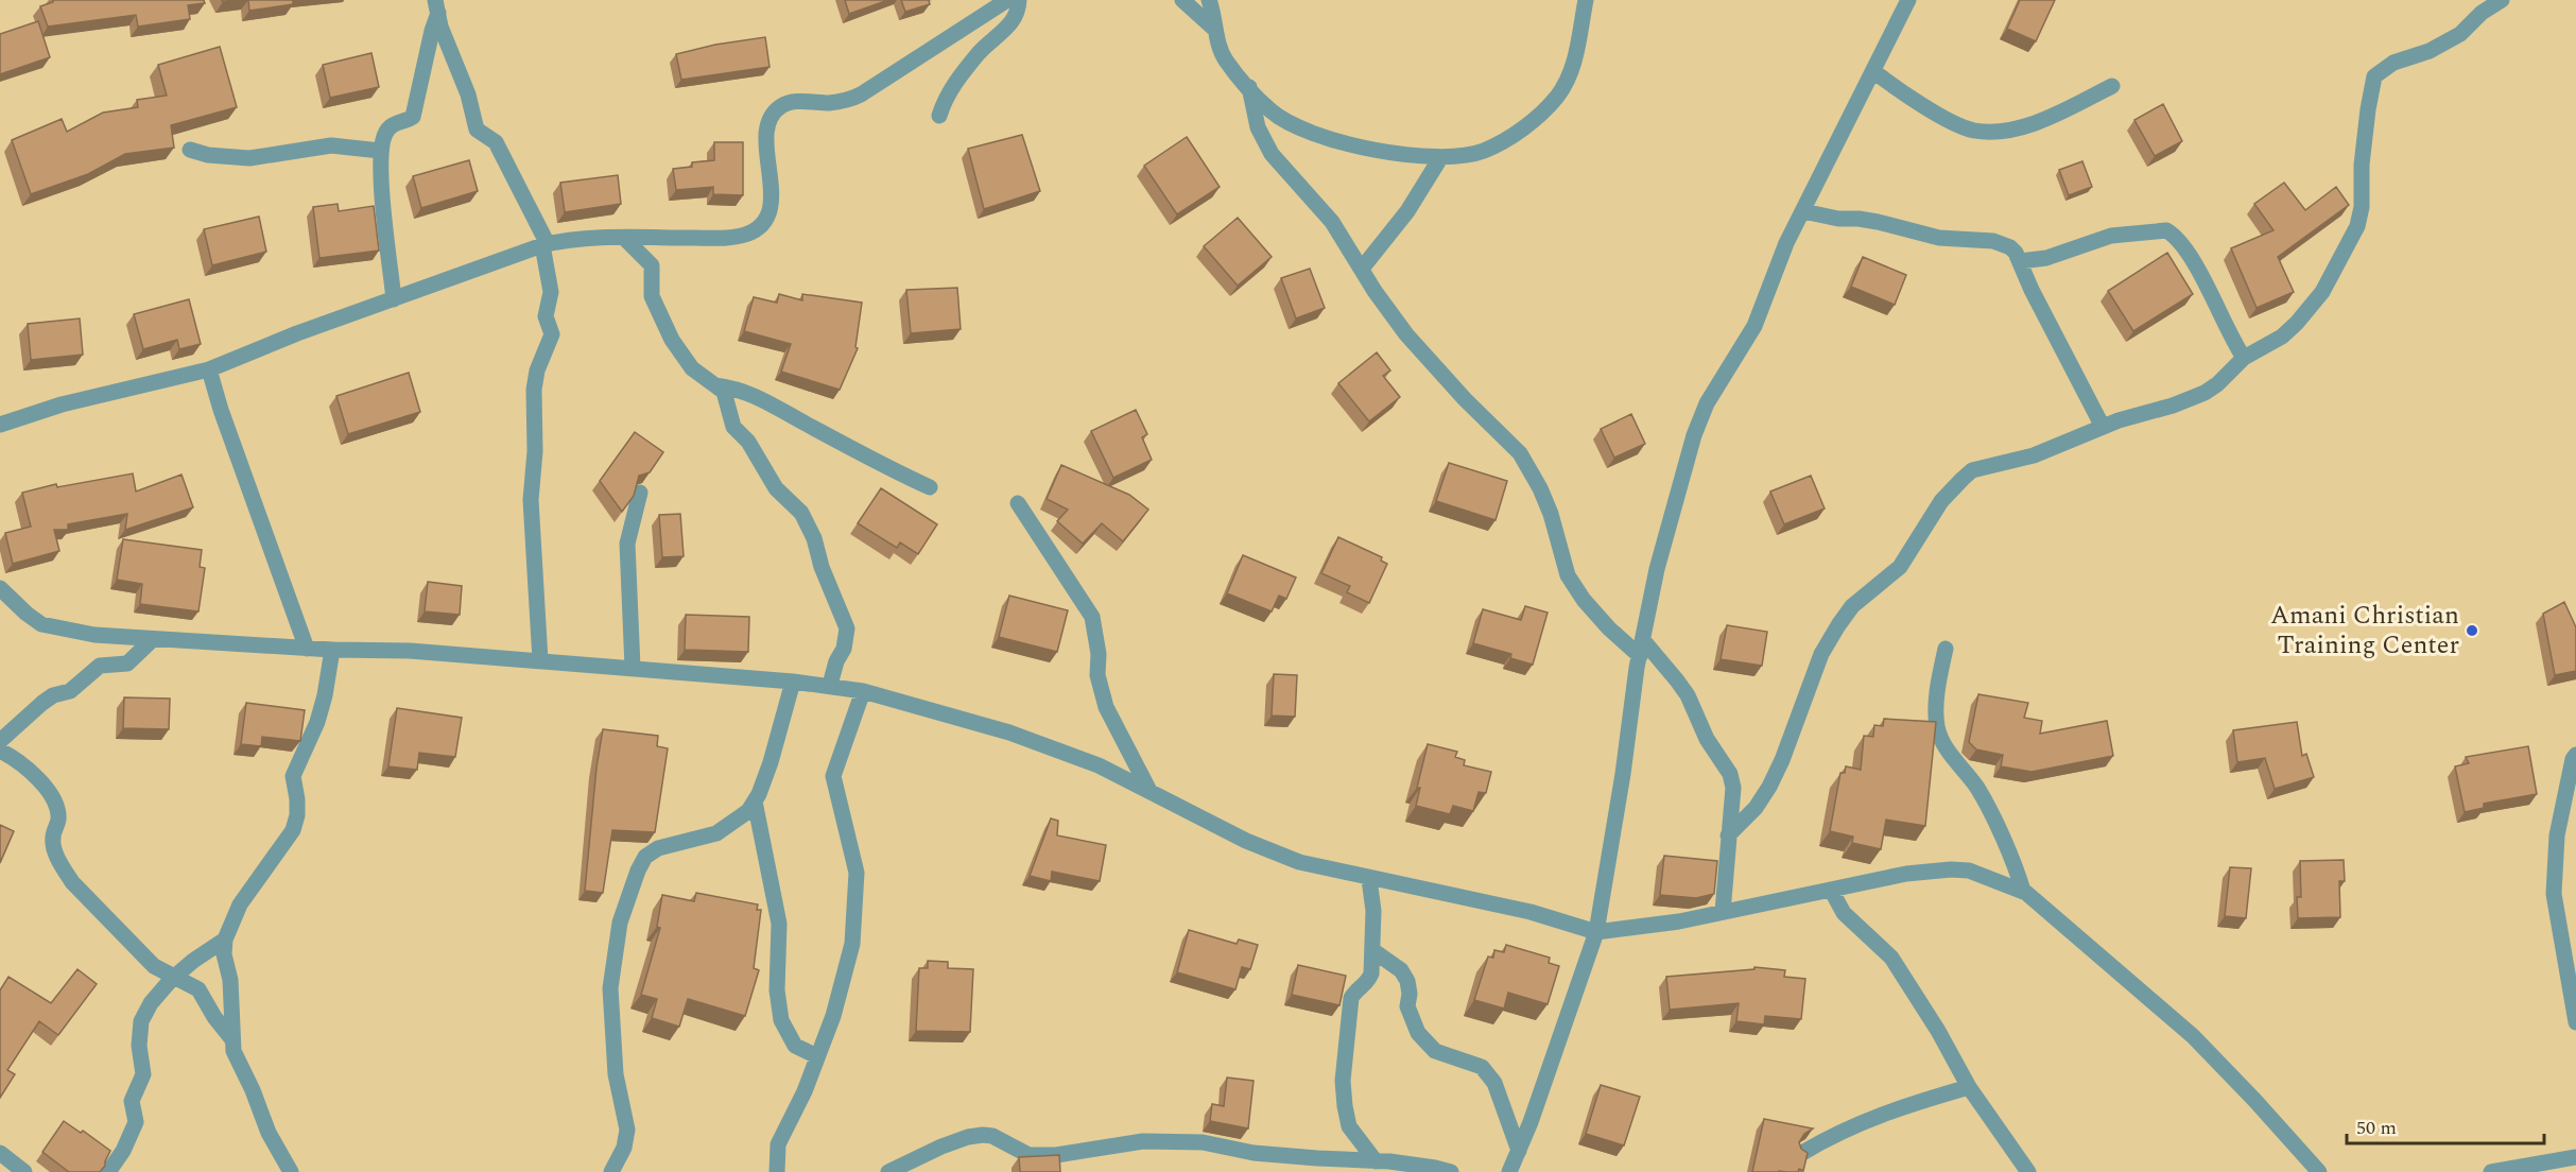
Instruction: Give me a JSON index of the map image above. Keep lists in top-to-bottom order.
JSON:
{
  "places": ["Amani Christian Training Center"],
  "scale_bar": "50 m"
}
